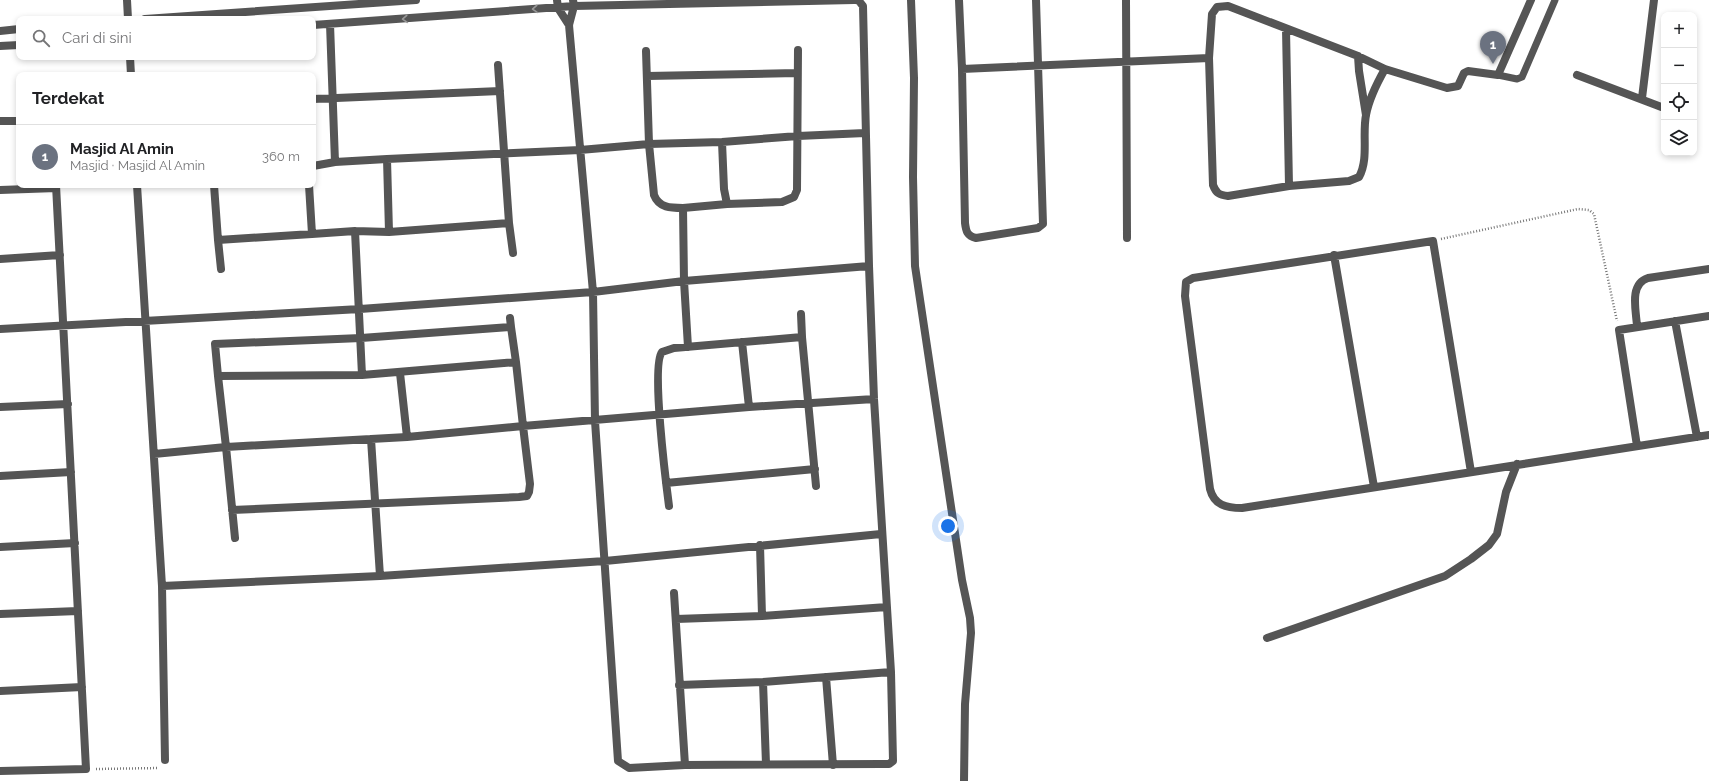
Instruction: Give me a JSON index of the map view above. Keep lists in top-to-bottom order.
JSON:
{
  "page": {
    "map_buttons": ["+", "−"],
    "search": "Cari di sini",
    "pins": "1",
    "heading": "Terdekat",
    "list": [
      {
        "mark": "1",
        "name": "Masjid Al Amin",
        "note": "Masjid · Masjid Al Amin",
        "value": "360 m"
      }
    ]
  }
}
